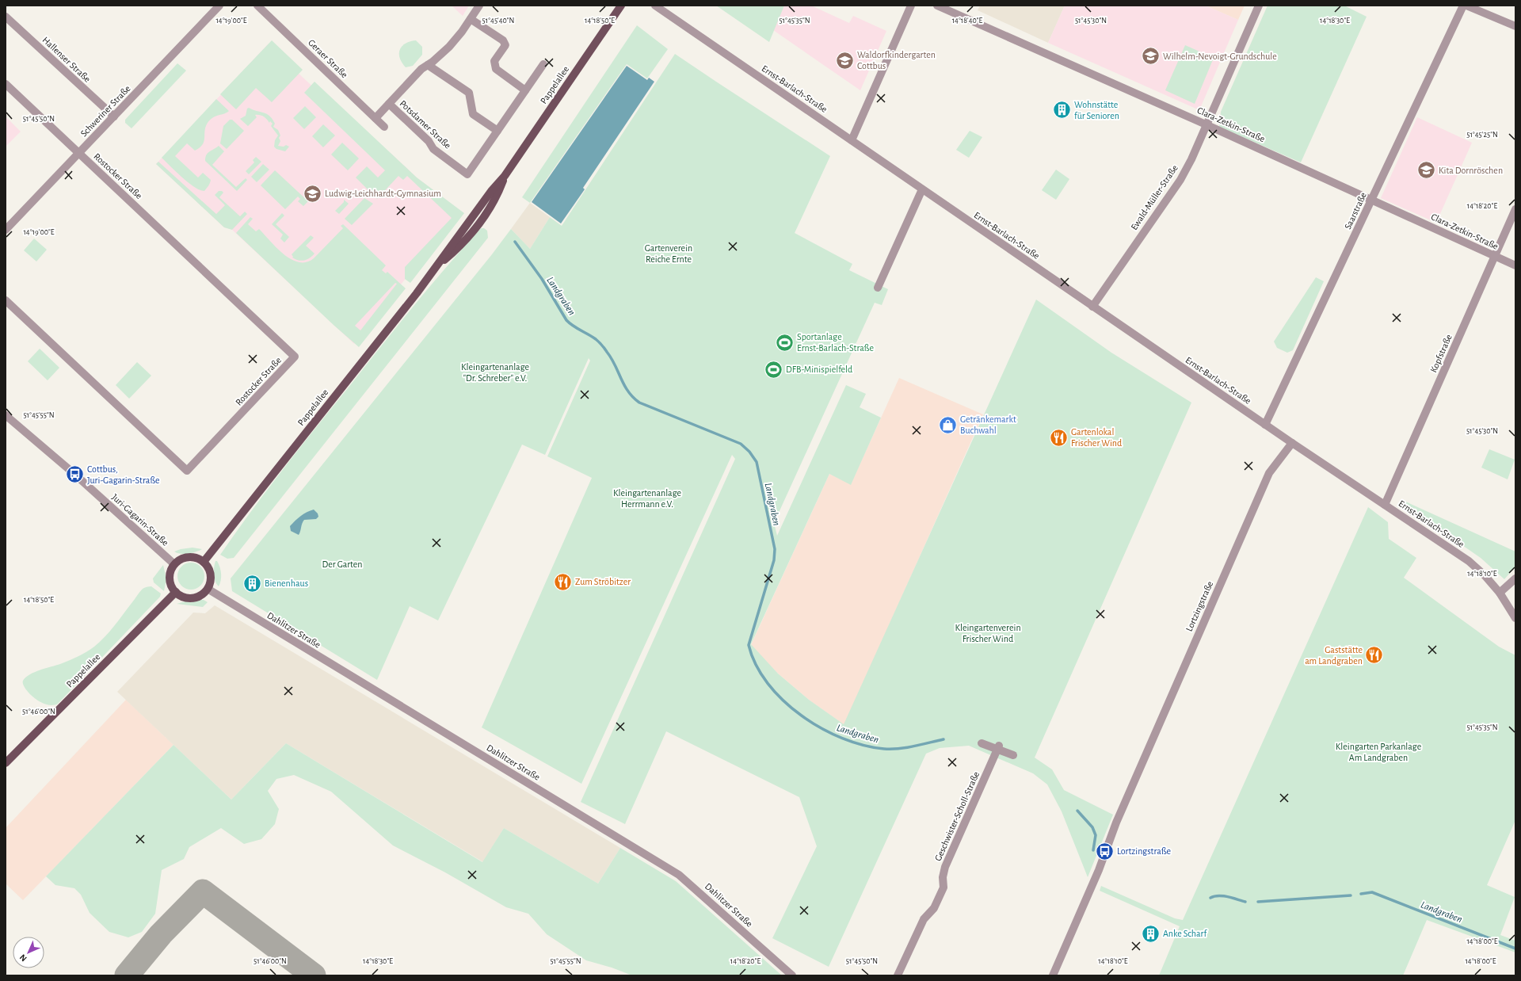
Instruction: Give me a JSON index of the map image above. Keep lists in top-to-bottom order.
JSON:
{
  "streets": {
    "main road": ["Pappelallee"],
    "street": [
      "Geraer Straße",
      "Hallenser Straße",
      "Ernst-Barlach-Straße",
      "Schweriner Straße",
      "Potsdamer Straße",
      "Clara-Zetkin-Straße",
      "Rostocker Straße",
      "Ewald-Müller-Straße",
      "Saarstraße",
      "Kopfstraße",
      "Juri-Gagarin-Straße",
      "Lortzingstraße",
      "Dahlitzer Straße",
      "Geschwister-Scholl-Straße"
    ]
  },
  "crossings": [
    ["Geraer Straße", "Potsdamer Straße"],
    ["Hallenser Straße", "Schweriner Straße"],
    ["Pappelallee", "Juri-Gagarin-Straße"],
    ["Pappelallee", "Dahlitzer Straße"],
    ["Ernst-Barlach-Straße", "Ewald-Müller-Straße"],
    ["Ernst-Barlach-Straße", "Saarstraße"],
    ["Ernst-Barlach-Straße", "Kopfstraße"],
    ["Ernst-Barlach-Straße", "Lortzingstraße"],
    ["Schweriner Straße", "Rostocker Straße"],
    ["Clara-Zetkin-Straße", "Ewald-Müller-Straße"],
    ["Clara-Zetkin-Straße", "Saarstraße"],
    ["Clara-Zetkin-Straße", "Kopfstraße"],
    ["Juri-Gagarin-Straße", "Dahlitzer Straße"]
  ],
  "water": ["Landgraben"],
  "parks": [
    "Gartenverein Reiche Ernte",
    "Kleingartenanlage \"Dr. Schreber\" e.V.",
    "Kleingartenanlage Herrmann e.V.",
    "Der Garten",
    "Kleingartenverein Frischer Wind",
    "Kleingarten Parkanlage Am Landgraben"
  ],
  "places": {
    "school or university": [
      "Wilhelm-Nevoigt-Grundschule",
      "Waldorfkindergarten Cottbus",
      "Kita Dornröschen",
      "Ludwig-Leichhardt-Gymnasium"
    ],
    "building": ["Wohnstätte für Senioren", "Bienenhaus", "Anke Scharf"],
    "sports": ["Sportanlage Ernst-Barlach-Straße", "DFB-Minispielfeld"],
    "shop": ["Getränkemarkt Buchwahl"],
    "restaurant": ["Gartenlokal Frischer Wind", "Zum Ströbitzer", "Gaststätte am Landgraben"],
    "bus stop": ["Cottbus, Juri-Gagarin-Straße", "Lortzingstraße"]
  },
  "north": "bottom left",
  "coordinates": [
    "14°19'00\"E",
    "51°45'40\"N",
    "14°18'50\"E",
    "51°45'35\"N",
    "14°18'40\"E",
    "51°45'30\"N",
    "14°18'30\"E",
    "51°45'50\"N",
    "51°45'25\"N",
    "14°18'20\"E",
    "51°45'55\"N",
    "14°18'10\"E",
    "51°46'00\"N",
    "14°18'00\"E"
  ]
}
